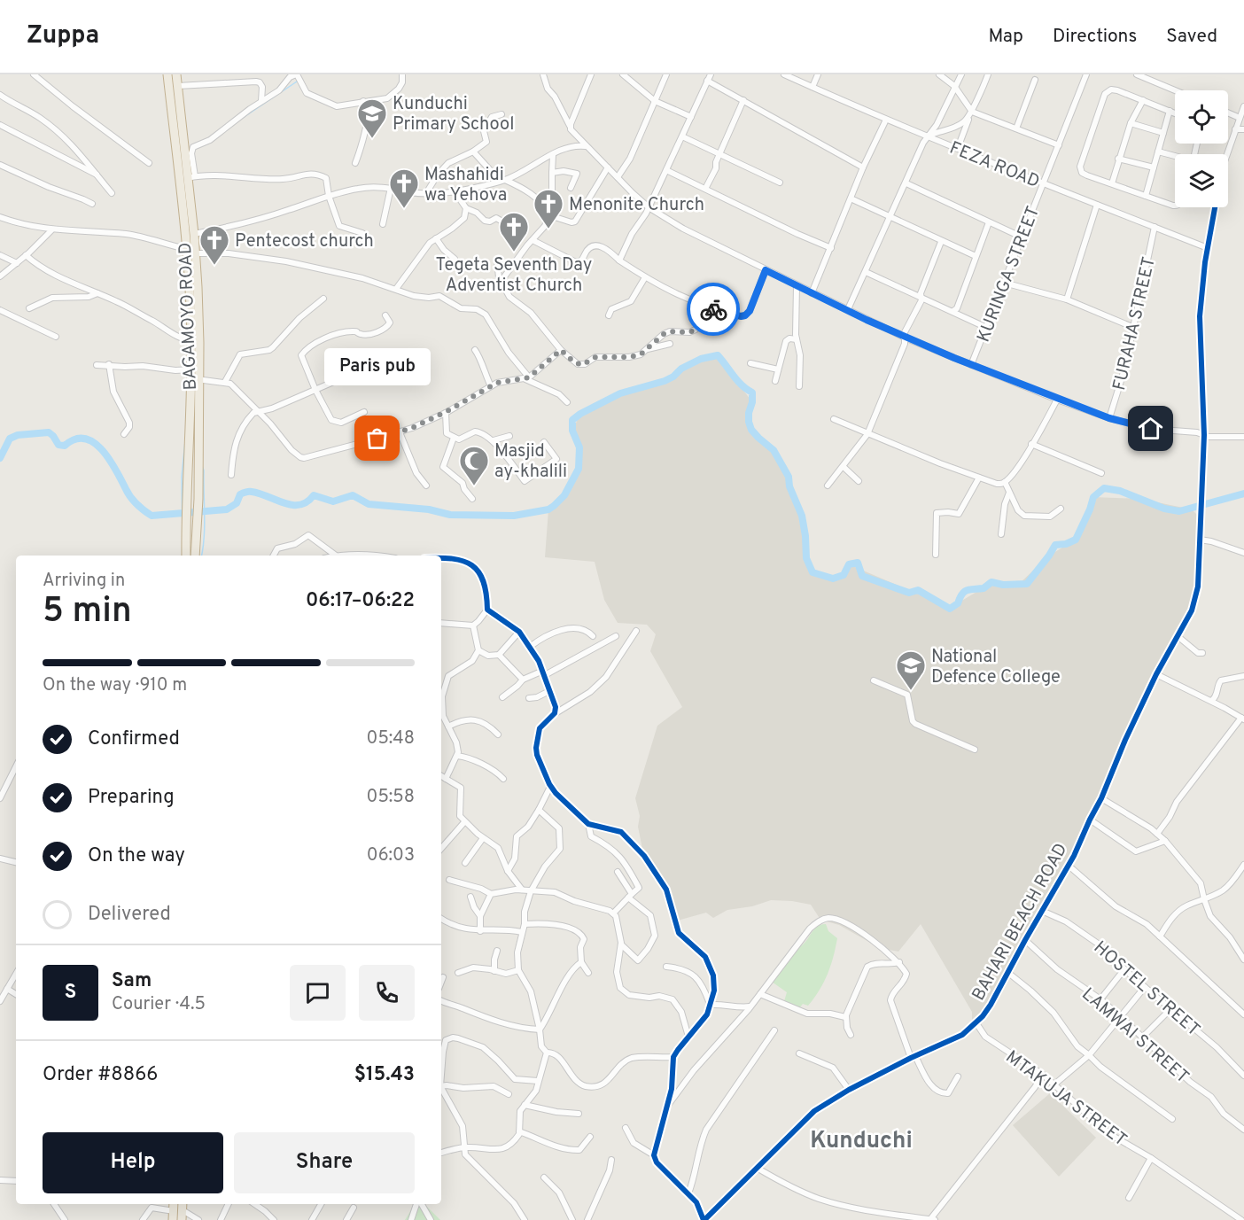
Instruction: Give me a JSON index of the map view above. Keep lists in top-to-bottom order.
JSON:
{
  "streets": {
    "highway": ["BAGAMOYO ROAD"],
    "street": [
      "FEZA ROAD",
      "KURINGA STREET",
      "FURAHA STREET",
      "BAHARI BEACH ROAD",
      "HOSTEL STREET",
      "LAMWAI STREET",
      "MTAKUJA STREET"
    ]
  },
  "crossings": [
    ["FEZA ROAD", "KURINGA STREET"],
    ["FEZA ROAD", "FURAHA STREET"],
    ["FEZA ROAD", "BAHARI BEACH ROAD"],
    ["BAHARI BEACH ROAD", "HOSTEL STREET"],
    ["BAHARI BEACH ROAD", "LAMWAI STREET"],
    ["BAHARI BEACH ROAD", "MTAKUJA STREET"]
  ],
  "districts": ["Kunduchi"],
  "places": {
    "school or university": ["Kunduchi Primary School", "National Defence College"],
    "church": [
      "Mashahidi wa Yehova",
      "Menonite Church",
      "Tegeta Seventh Day Adventist Church",
      "Pentecost church"
    ],
    "other": ["Paris pub"],
    "mosque": ["Masjid ay-khalili"]
  },
  "page": {
    "header": "Zuppa",
    "nav": ["Map", "Directions", "Saved"],
    "bubble": "Paris pub",
    "heading": ["5 min", "Arriving in", "06:17–06:22"],
    "panel": [
      "Sam",
      "Courier · 4.5",
      "Order #8866",
      "$15.43"
    ],
    "bar": "On the way · 910 m",
    "list": [
      ["Confirmed", "05:48"],
      ["Preparing", "05:58"],
      ["On the way", "06:03"],
      "Delivered"
    ],
    "round": "S",
    "buttons": ["Help", "Share"]
  }
}
